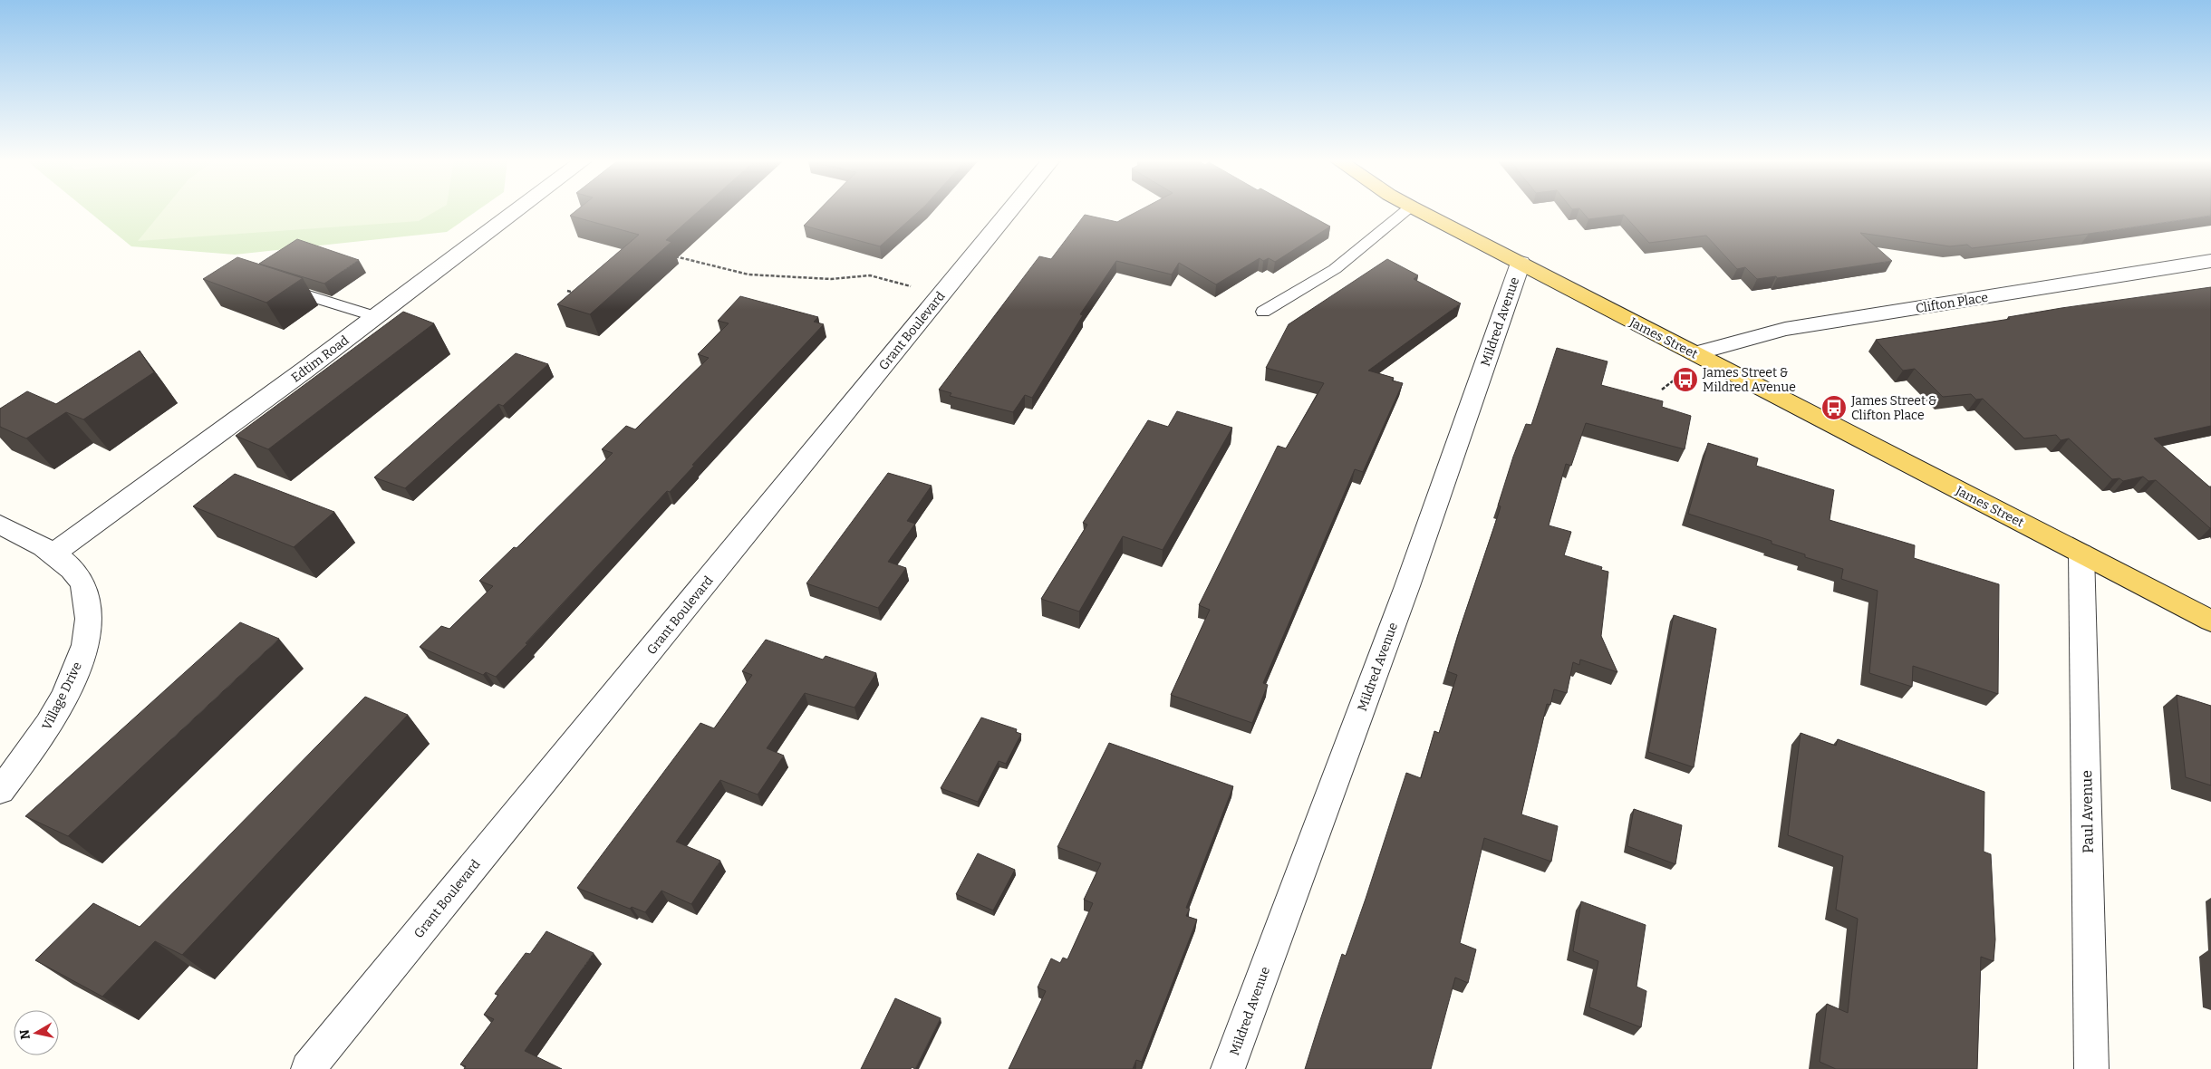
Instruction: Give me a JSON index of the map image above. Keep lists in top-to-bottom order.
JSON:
{
  "streets": {
    "main road": ["James Street"],
    "street": [
      "Clifton Place",
      "Mildred Avenue",
      "Grant Boulevard",
      "Edtim Road",
      "Village Drive",
      "Paul Avenue"
    ]
  },
  "crossings": [
    ["Clifton Place", "James Street"],
    ["Mildred Avenue", "James Street"],
    ["James Street", "Paul Avenue"],
    ["Edtim Road", "Village Drive"]
  ],
  "places": {
    "bus stop": ["James Street & Mildred Avenue", "James Street & Clifton Place"]
  },
  "north": "left"
}
